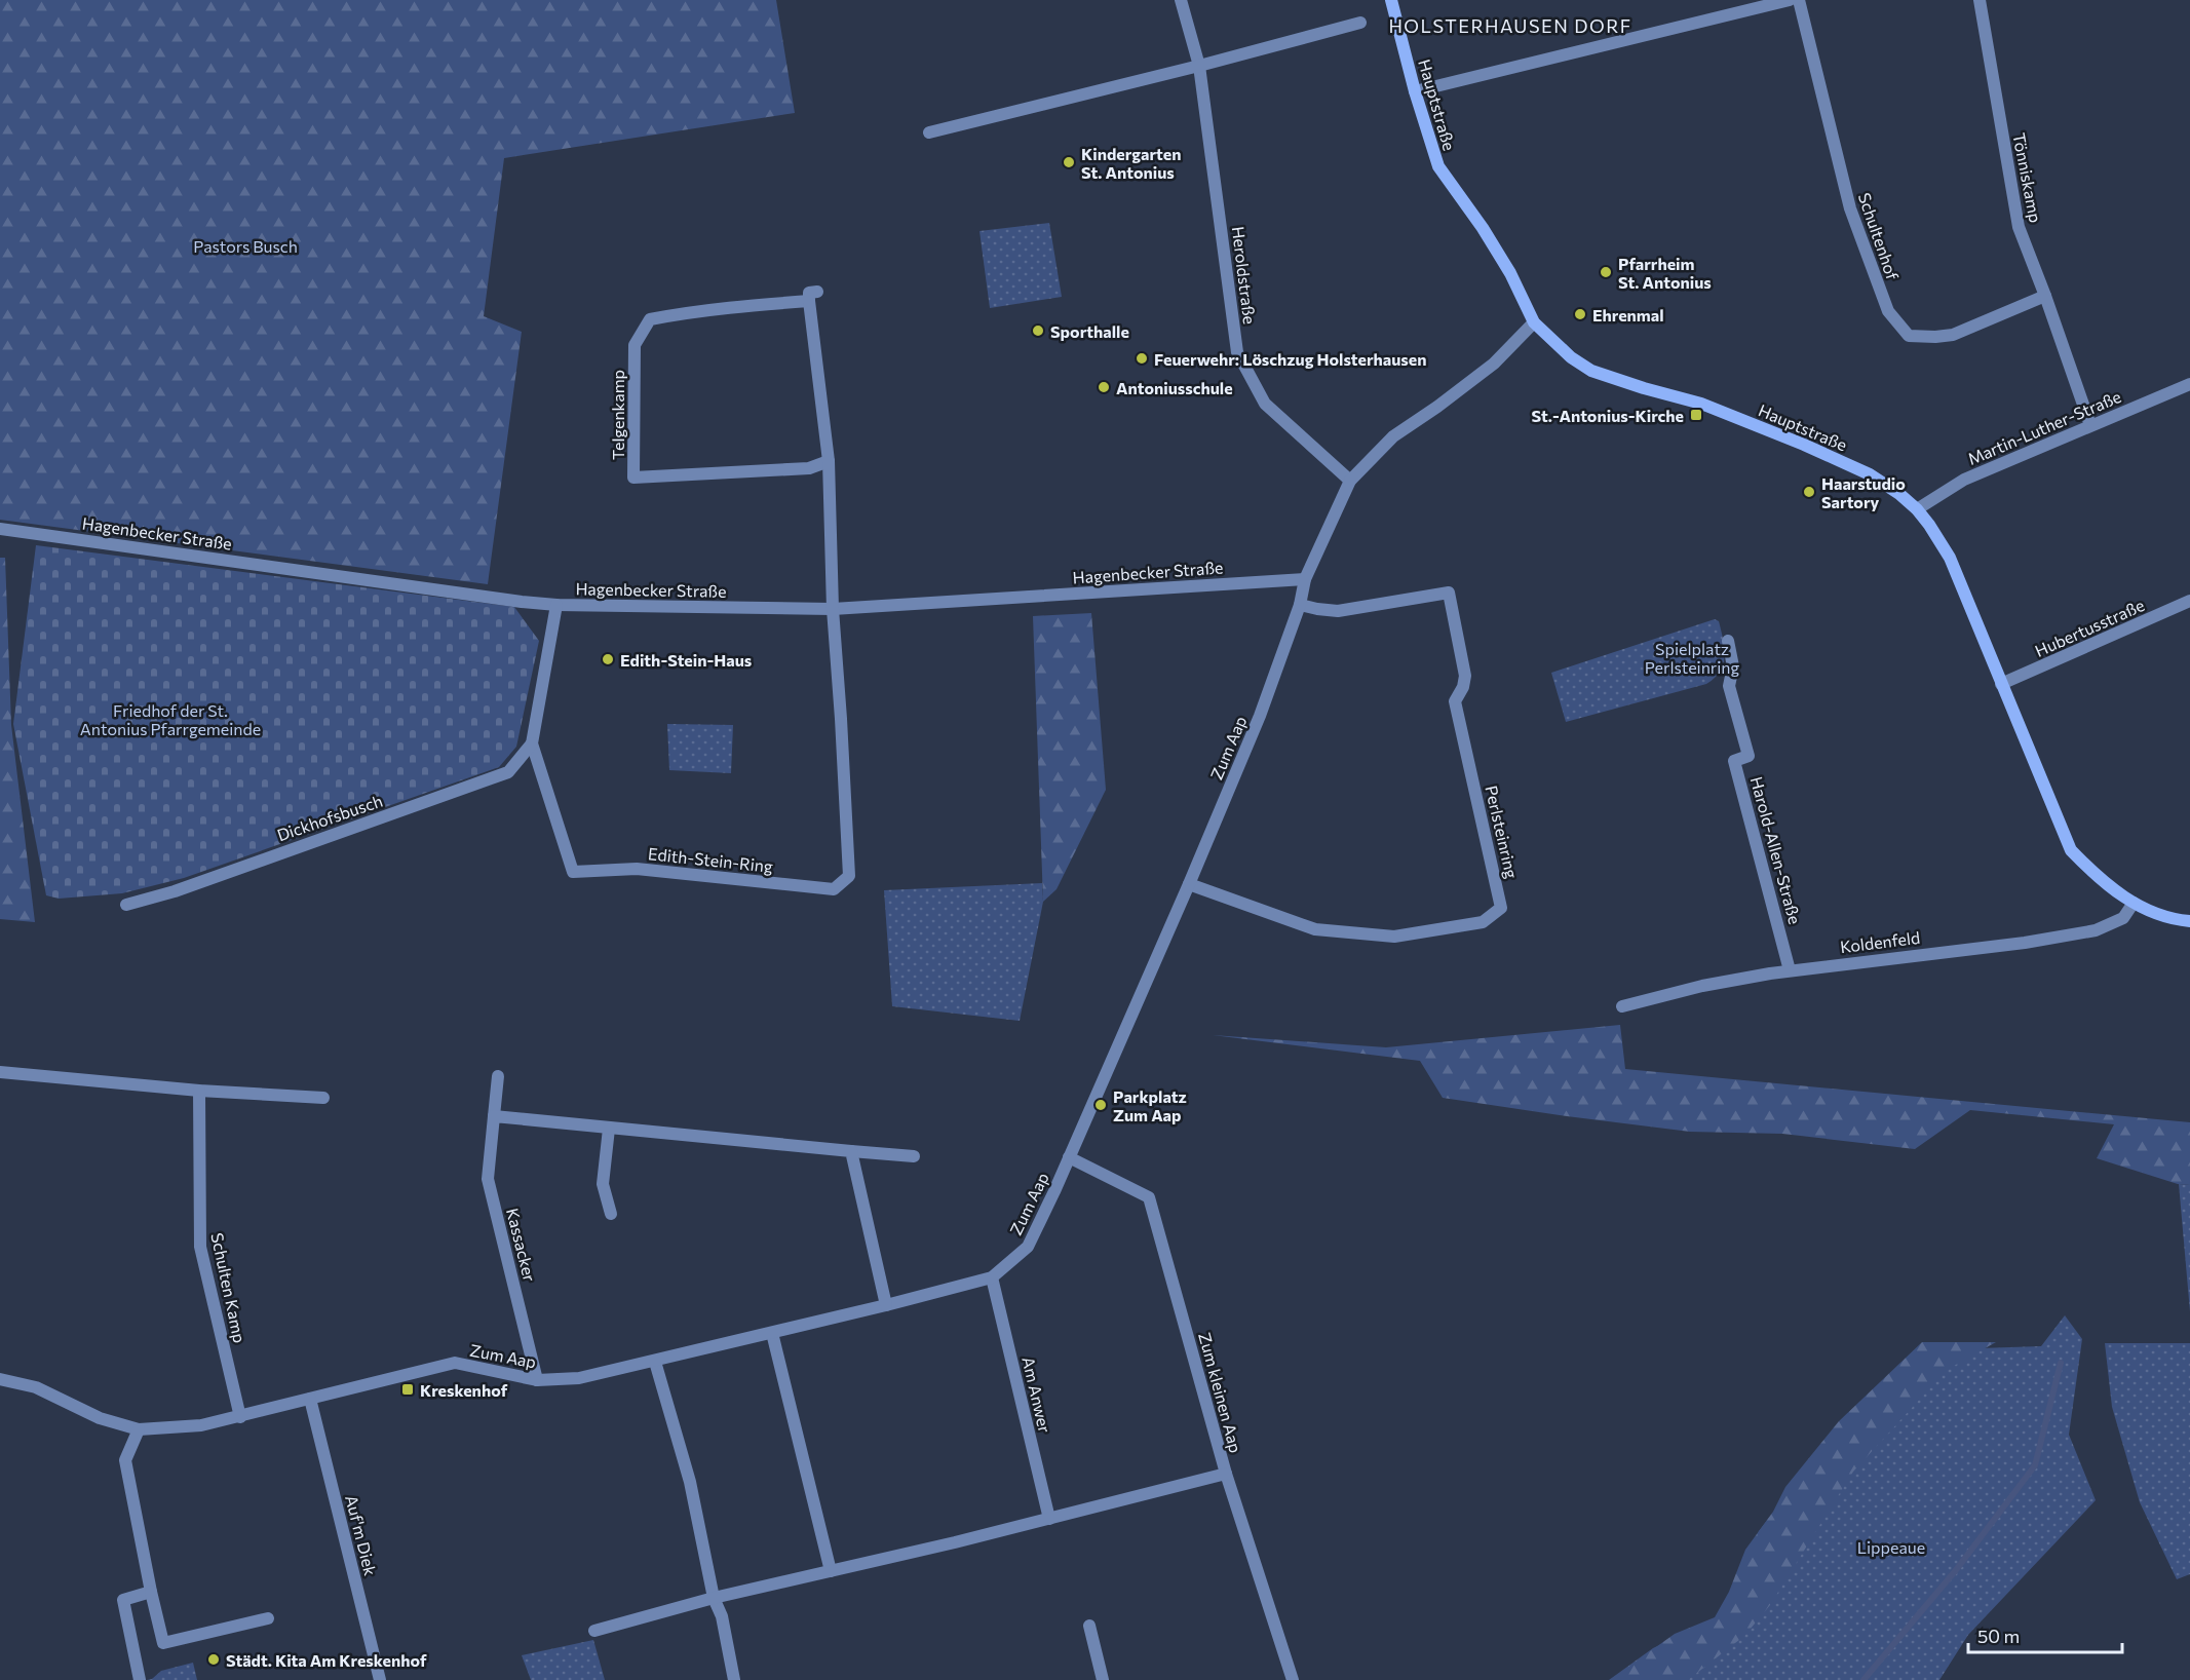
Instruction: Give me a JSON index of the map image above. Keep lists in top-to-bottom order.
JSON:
{
  "streets": {
    "main road": ["Hauptstraße"],
    "street": [
      "Tönniskamp",
      "Schultenhof",
      "Heroldstraße",
      "Telgenkamp",
      "Martin-Luther-Straße",
      "Hagenbecker Straße",
      "Hubertusstraße",
      "Zum Aap",
      "Dickhofsbusch",
      "Perlsteinring",
      "Harold-Allen-Straße",
      "Edith-Stein-Ring",
      "Koldenfeld",
      "Kassacker",
      "Schulten Kamp",
      "Zum kleinen Aap",
      "Am Anwer",
      "Auf'm Diek"
    ]
  },
  "crossings": [
    ["Hauptstraße", "Martin-Luther-Straße"],
    ["Hauptstraße", "Hubertusstraße"],
    ["Hauptstraße", "Zum Aap"],
    ["Hauptstraße", "Koldenfeld"],
    ["Tönniskamp", "Schultenhof"],
    ["Tönniskamp", "Martin-Luther-Straße"],
    ["Heroldstraße", "Zum Aap"],
    ["Telgenkamp", "Hagenbecker Straße"],
    ["Telgenkamp", "Edith-Stein-Ring"],
    ["Hagenbecker Straße", "Zum Aap"],
    ["Hagenbecker Straße", "Edith-Stein-Ring"],
    ["Zum Aap", "Perlsteinring"],
    ["Zum Aap", "Kassacker"],
    ["Zum Aap", "Schulten Kamp"],
    ["Zum Aap", "Zum kleinen Aap"],
    ["Zum Aap", "Am Anwer"],
    ["Zum Aap", "Auf'm Diek"],
    ["Dickhofsbusch", "Edith-Stein-Ring"],
    ["Harold-Allen-Straße", "Koldenfeld"]
  ],
  "districts": ["HOLSTERHAUSEN DORF"],
  "parks": [
    "Pastors Busch",
    "Spielplatz Perlsteinring",
    "Friedhof der St. Antonius Pfarrgemeinde",
    "Lippeaue"
  ],
  "places": {
    "other": [
      "Kindergarten St. Antonius",
      "Pfarrheim St. Antonius",
      "Ehrenmal",
      "Sporthalle",
      "Feuerwehr: Löschzug Holsterhausen",
      "Antoniusschule",
      "Haarstudio Sartory",
      "Edith-Stein-Haus",
      "Parkplatz Zum Aap",
      "Städt. Kita Am Kreskenhof"
    ],
    "transit": ["St.-Antonius-Kirche", "Kreskenhof"]
  },
  "scale_bar": "50 m"
}
